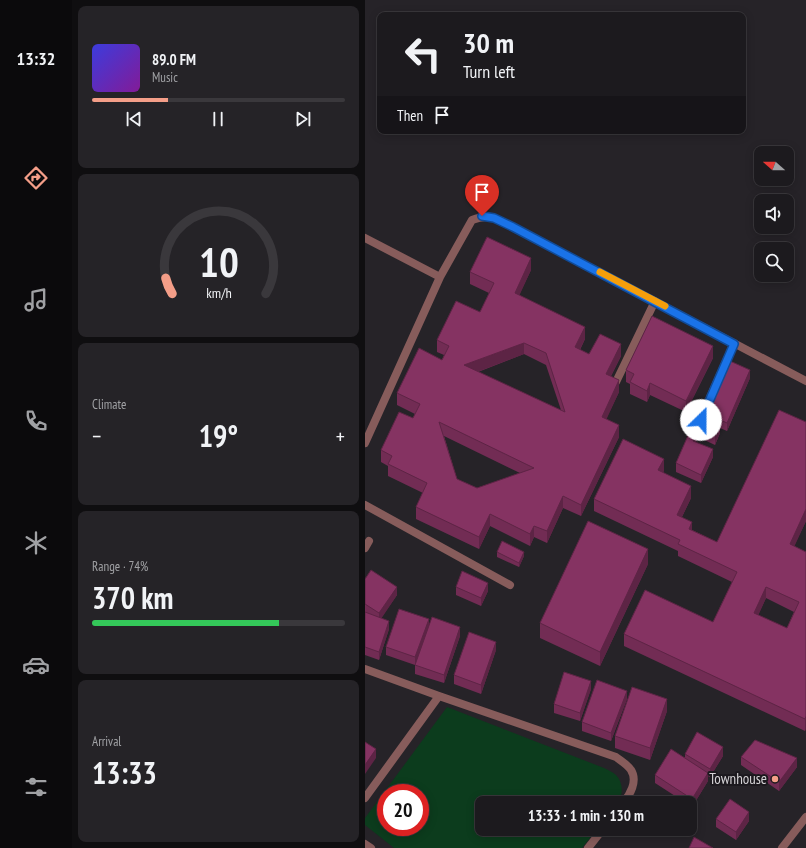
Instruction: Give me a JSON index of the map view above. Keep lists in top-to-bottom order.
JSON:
{
  "places": ["Townhouse"],
  "north": "left",
  "page": {
    "tabs": "13:32",
    "turn": ["30 m", "Turn left"],
    "song": ["89.0 FM", "Music"],
    "then": "Then",
    "tile": [
      "Climate",
      ["Range · 74%", "370 km"],
      ["Arrival", "13:33"]
    ],
    "heat": ["−", "19°", "+"],
    "limit": "20",
    "trip": "13:33 · 1 min · 130 m",
    "gauge": ["10", "km/h"]
  }
}
